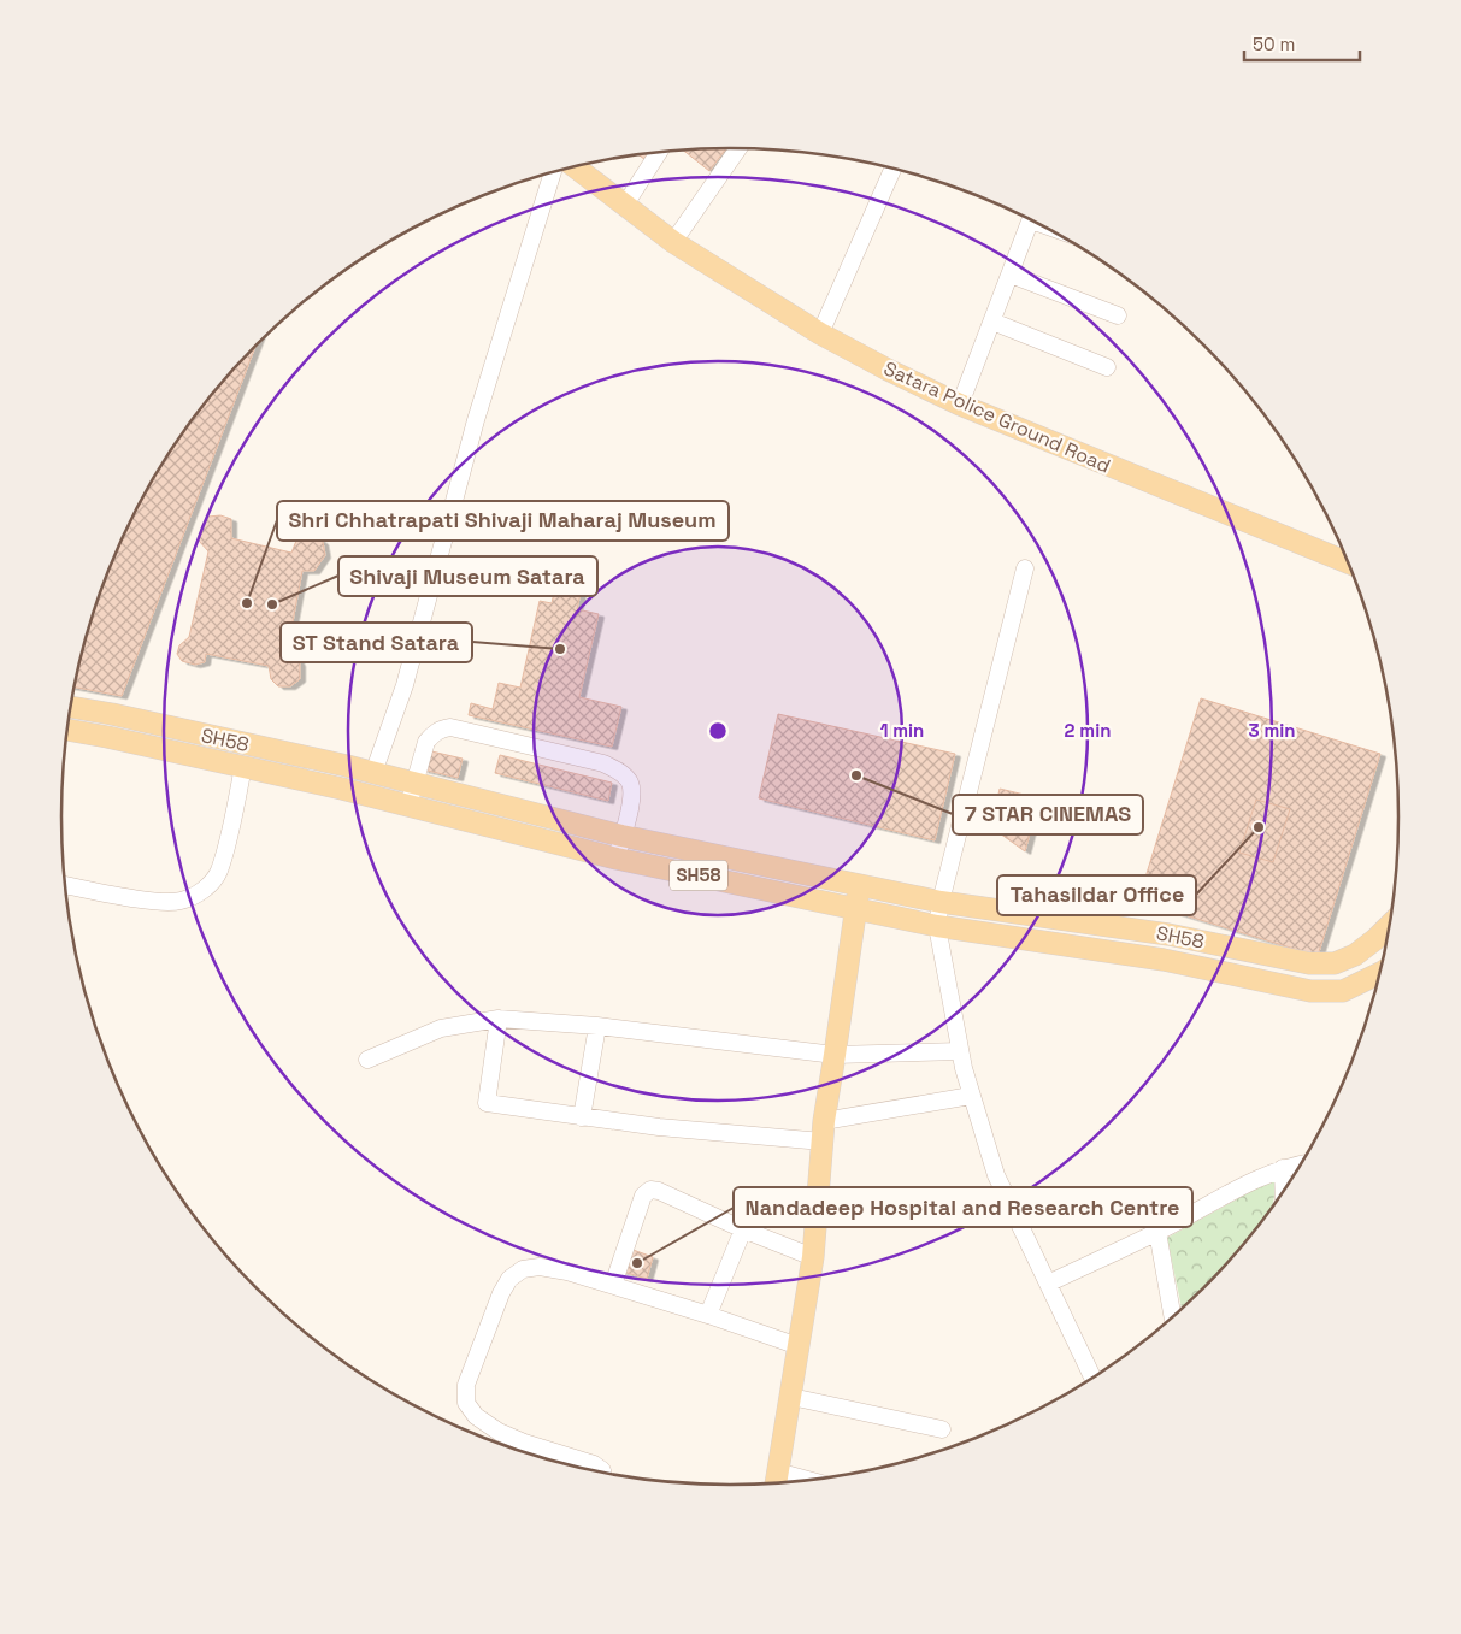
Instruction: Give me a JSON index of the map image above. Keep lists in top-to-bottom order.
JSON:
{
  "streets": {
    "main road": ["Satara Police Ground Road", "SH58"]
  },
  "places": [
    "Shri Chhatrapati Shivaji Maharaj Museum",
    "Shivaji Museum Satara",
    "ST Stand Satara",
    "7 STAR CINEMAS",
    "Tahasildar Office",
    "Nandadeep Hospital and Research Centre"
  ],
  "scale_bar": "50 m",
  "rings": ["1 min", "2 min", "3 min"]
}
